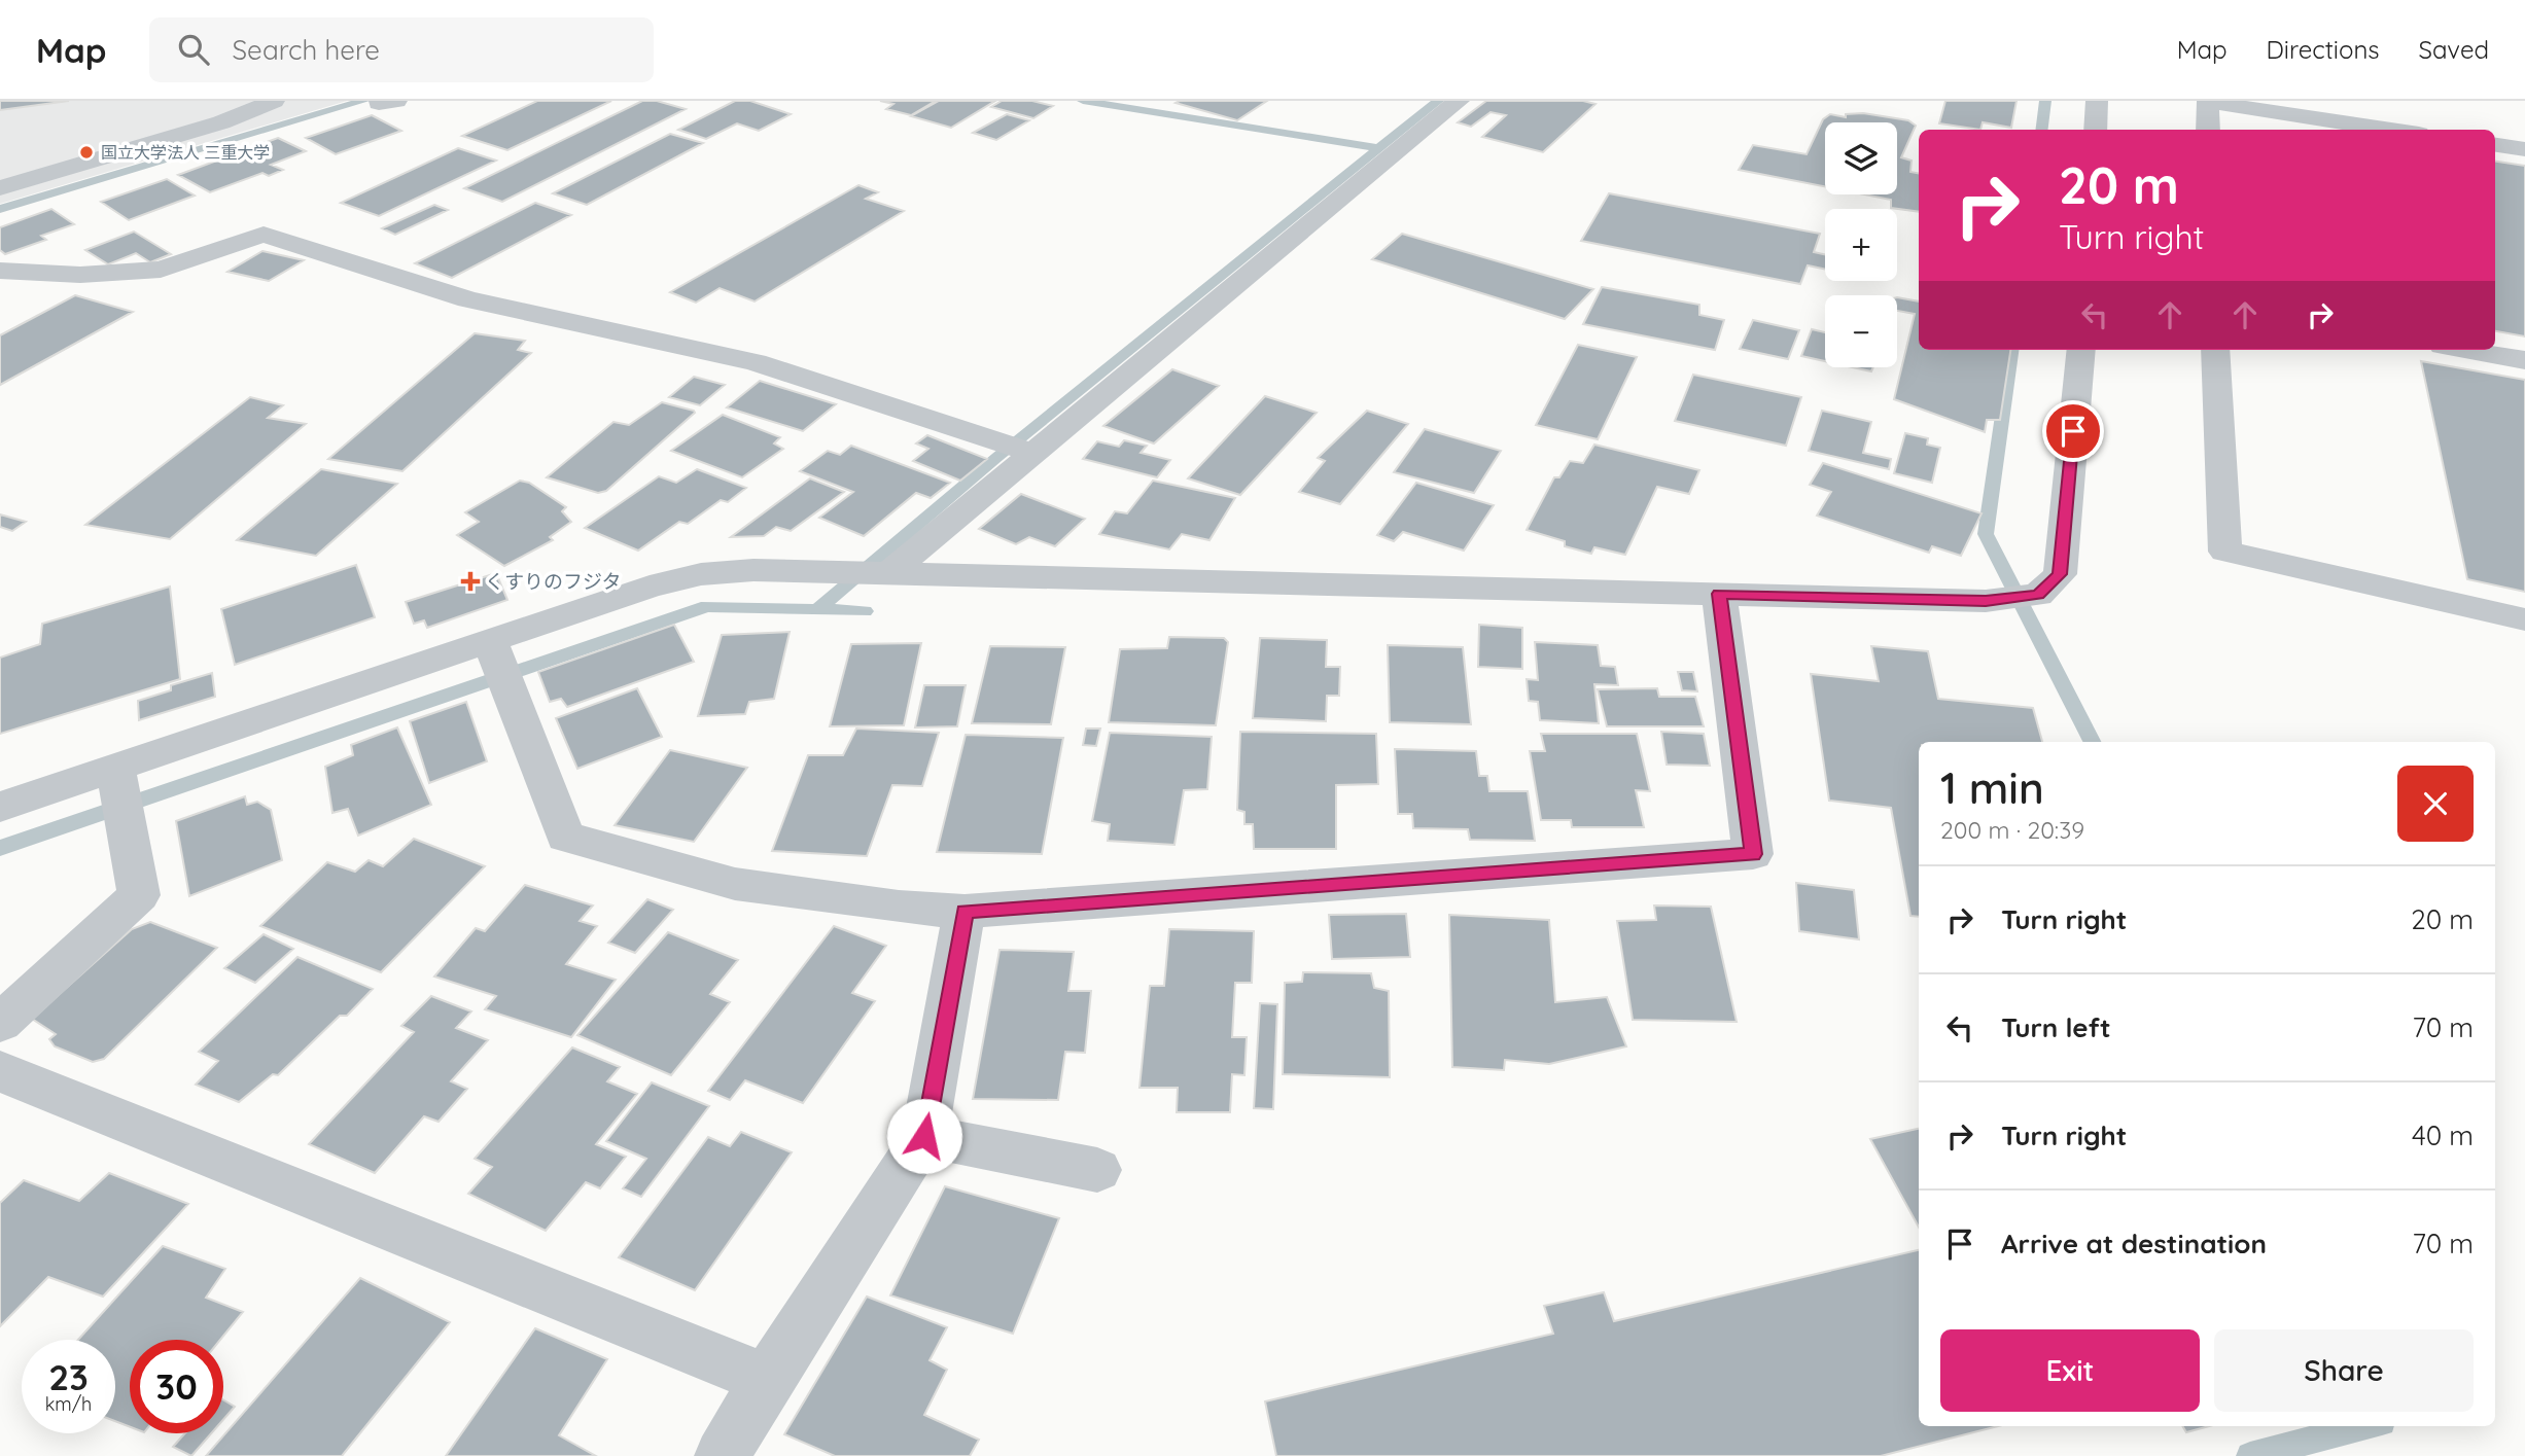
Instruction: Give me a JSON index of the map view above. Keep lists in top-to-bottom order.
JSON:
{
  "places": {
    "other": ["国立大学法人 三重大学"],
    "health": ["くすりのフジタ"]
  },
  "page": {
    "header": "Map",
    "search": "Search here",
    "nav": ["Map", "Directions", "Saved"],
    "map_buttons": ["+", "−"],
    "turn": ["20 m", "Turn right"],
    "heading": ["1 min", "200 m · 20:39"],
    "list": [
      {
        "name": "Turn right",
        "value": "20 m"
      },
      {
        "name": "Turn left",
        "value": "70 m"
      },
      {
        "name": "Turn right",
        "value": "40 m"
      },
      {
        "name": "Arrive at destination",
        "value": "70 m"
      }
    ],
    "buttons": ["Exit", "Share"],
    "speed": "23 km/h",
    "limit": "30"
  }
}
